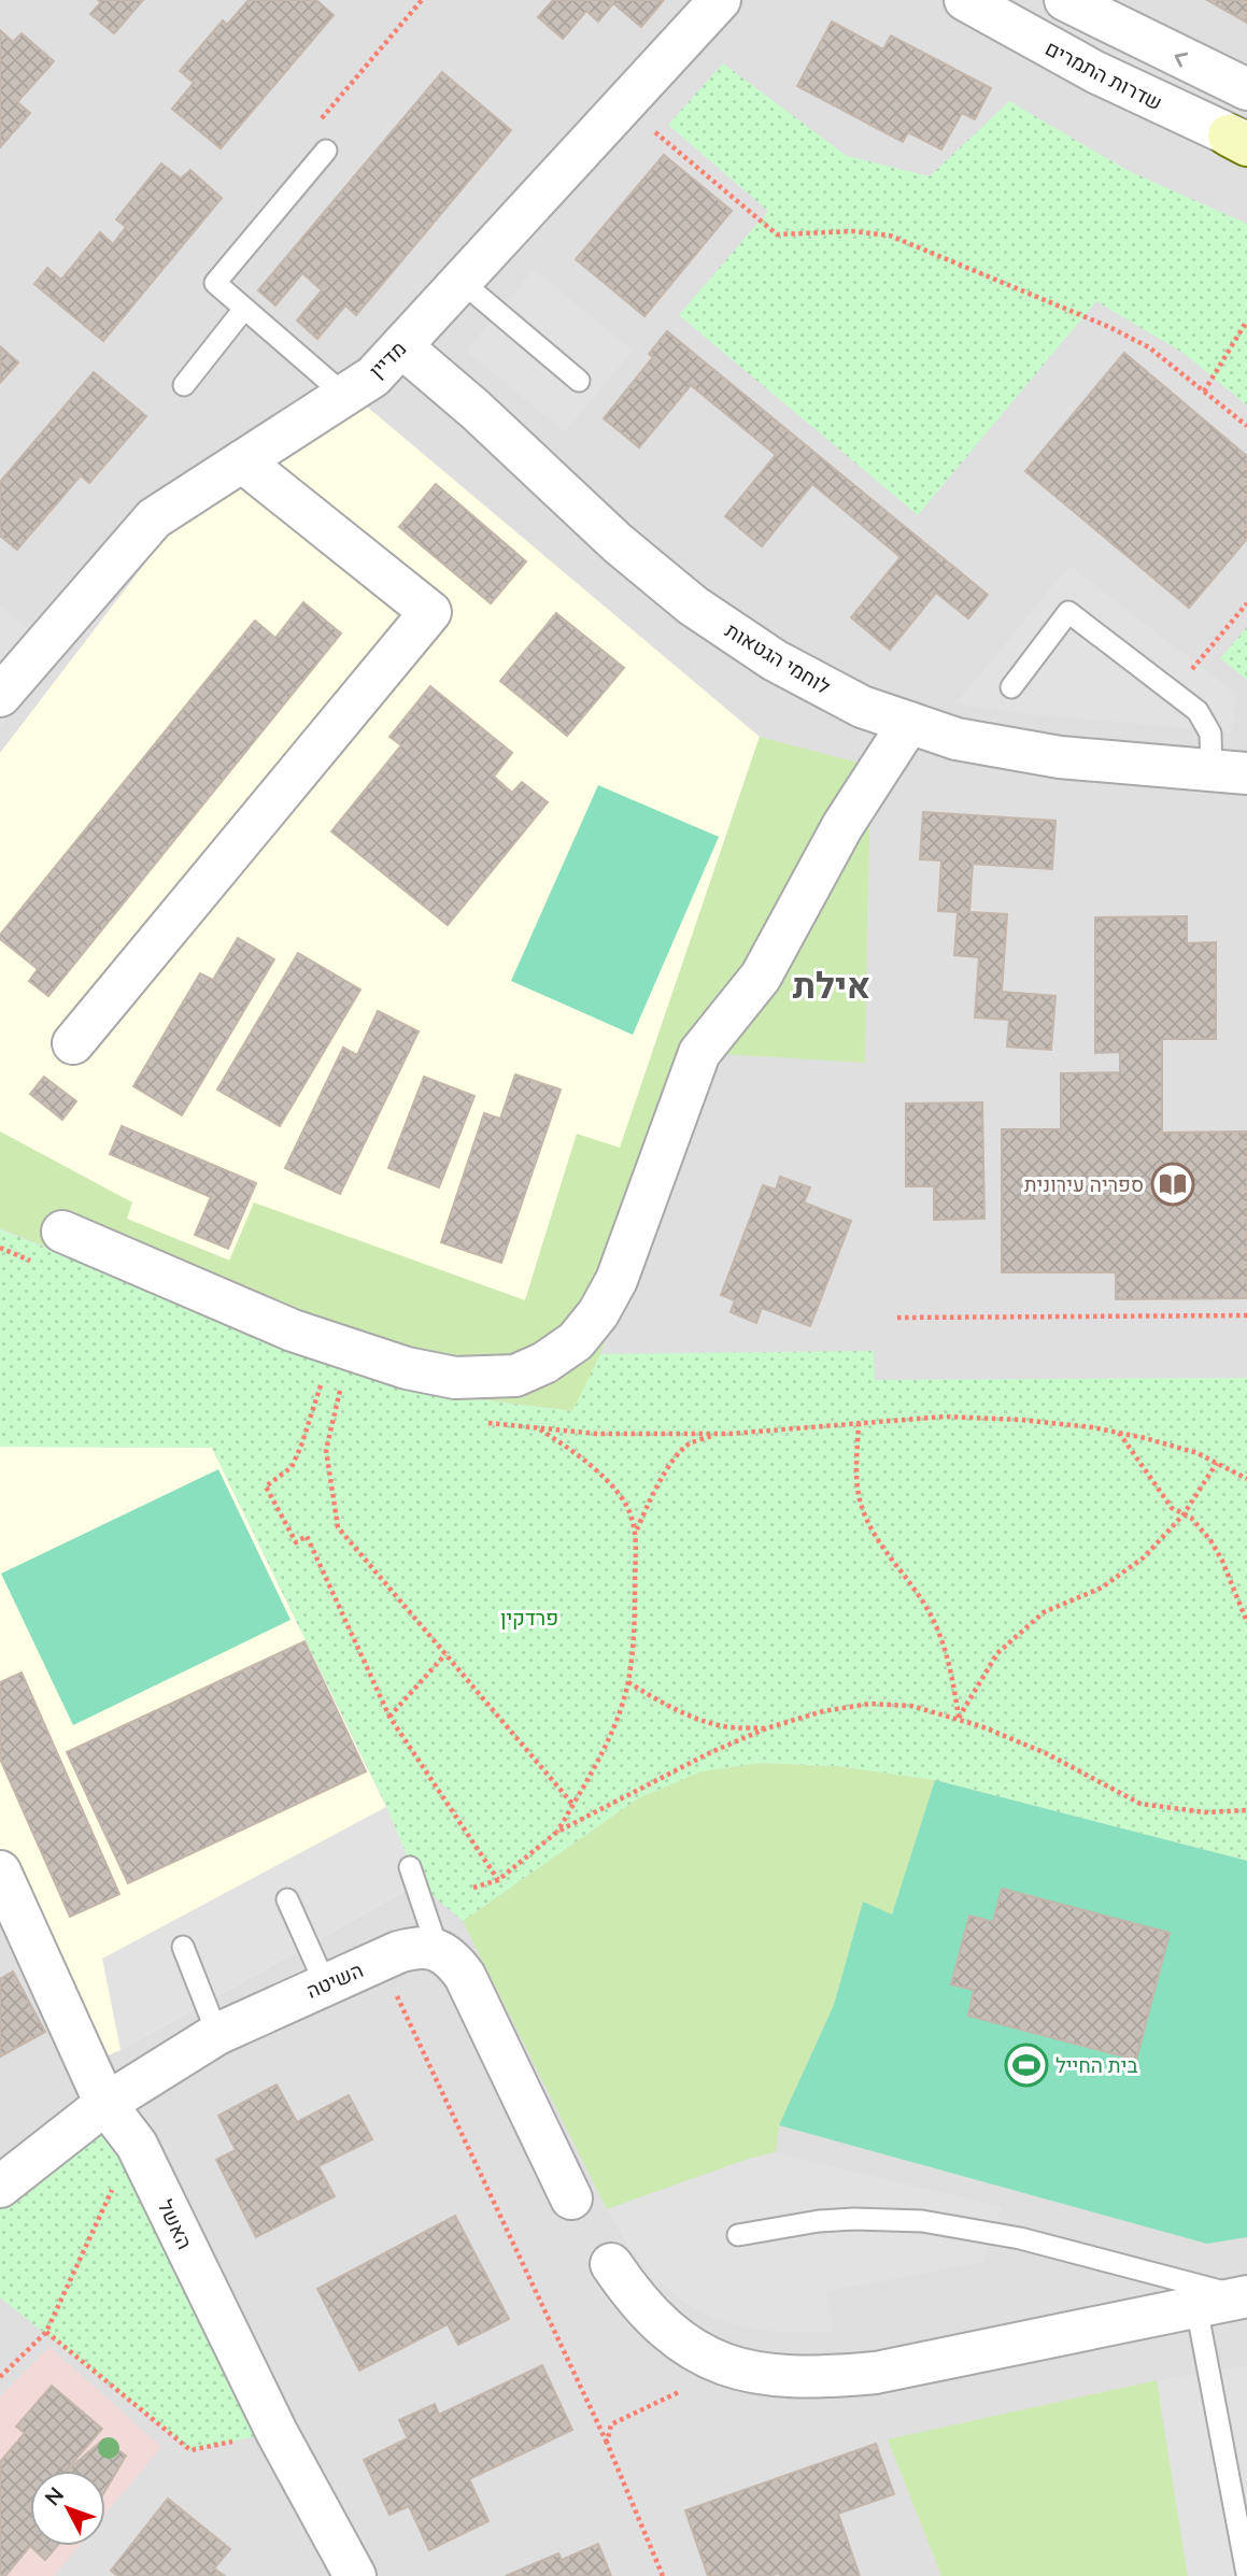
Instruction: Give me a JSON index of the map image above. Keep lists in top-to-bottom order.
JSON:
{
  "streets": {
    "street": [
      "שדרות התמרים",
      "מדיין",
      "לוחמי הגטאות",
      "השיטה",
      "האשל"
    ]
  },
  "crossings": [
    ["מדיין", "לוחמי הגטאות"],
    ["השיטה", "האשל"]
  ],
  "districts": ["אילת"],
  "parks": ["פרדקין"],
  "places": {
    "library": ["ספריה עירונית"],
    "sports": ["בית החייל"]
  },
  "north": "top left"
}
